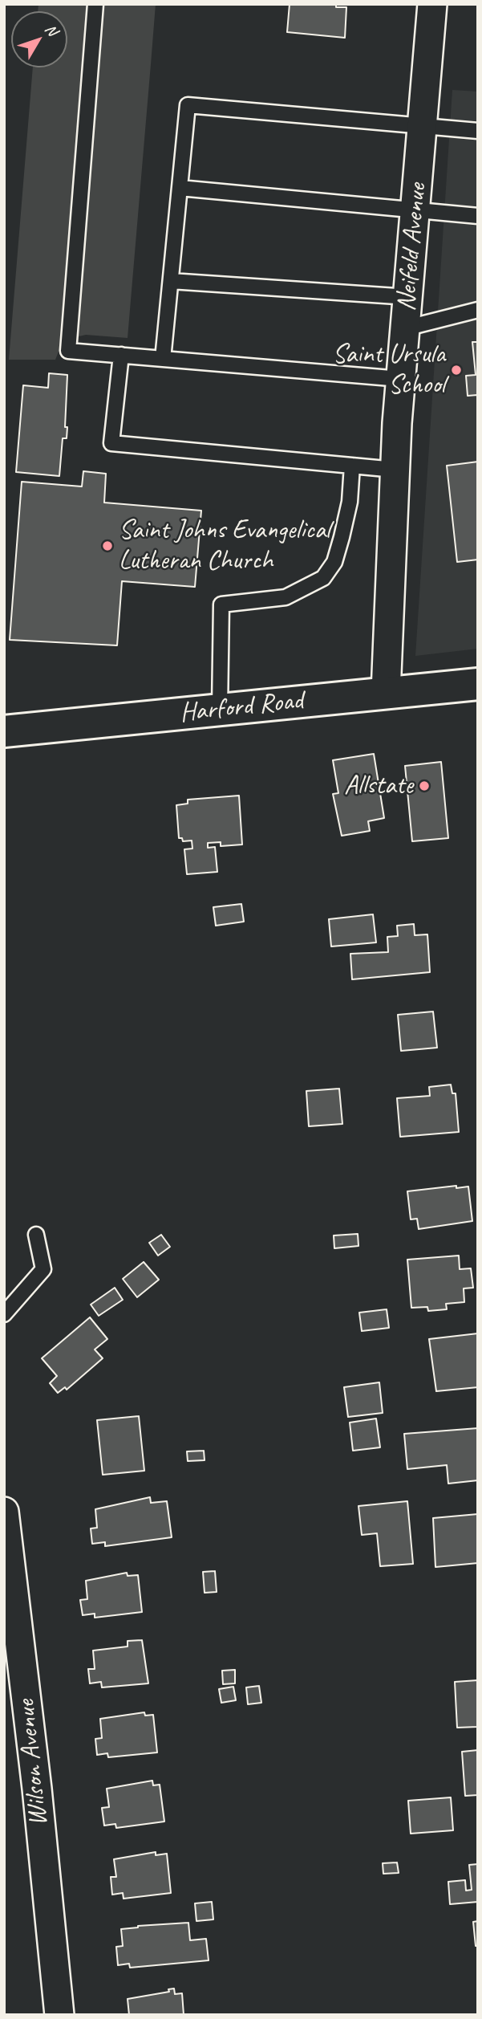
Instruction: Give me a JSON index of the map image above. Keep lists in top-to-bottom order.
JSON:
{
  "streets": {
    "main road": ["Harford Road"],
    "street": ["Neifeld Avenue", "Wilson Avenue"]
  },
  "crossings": [
    ["Neifeld Avenue", "Harford Road"]
  ],
  "places": ["Saint Ursula School", "Saint Johns Evangelical Lutheran Church", "Allstate"],
  "north": "top right"
}
